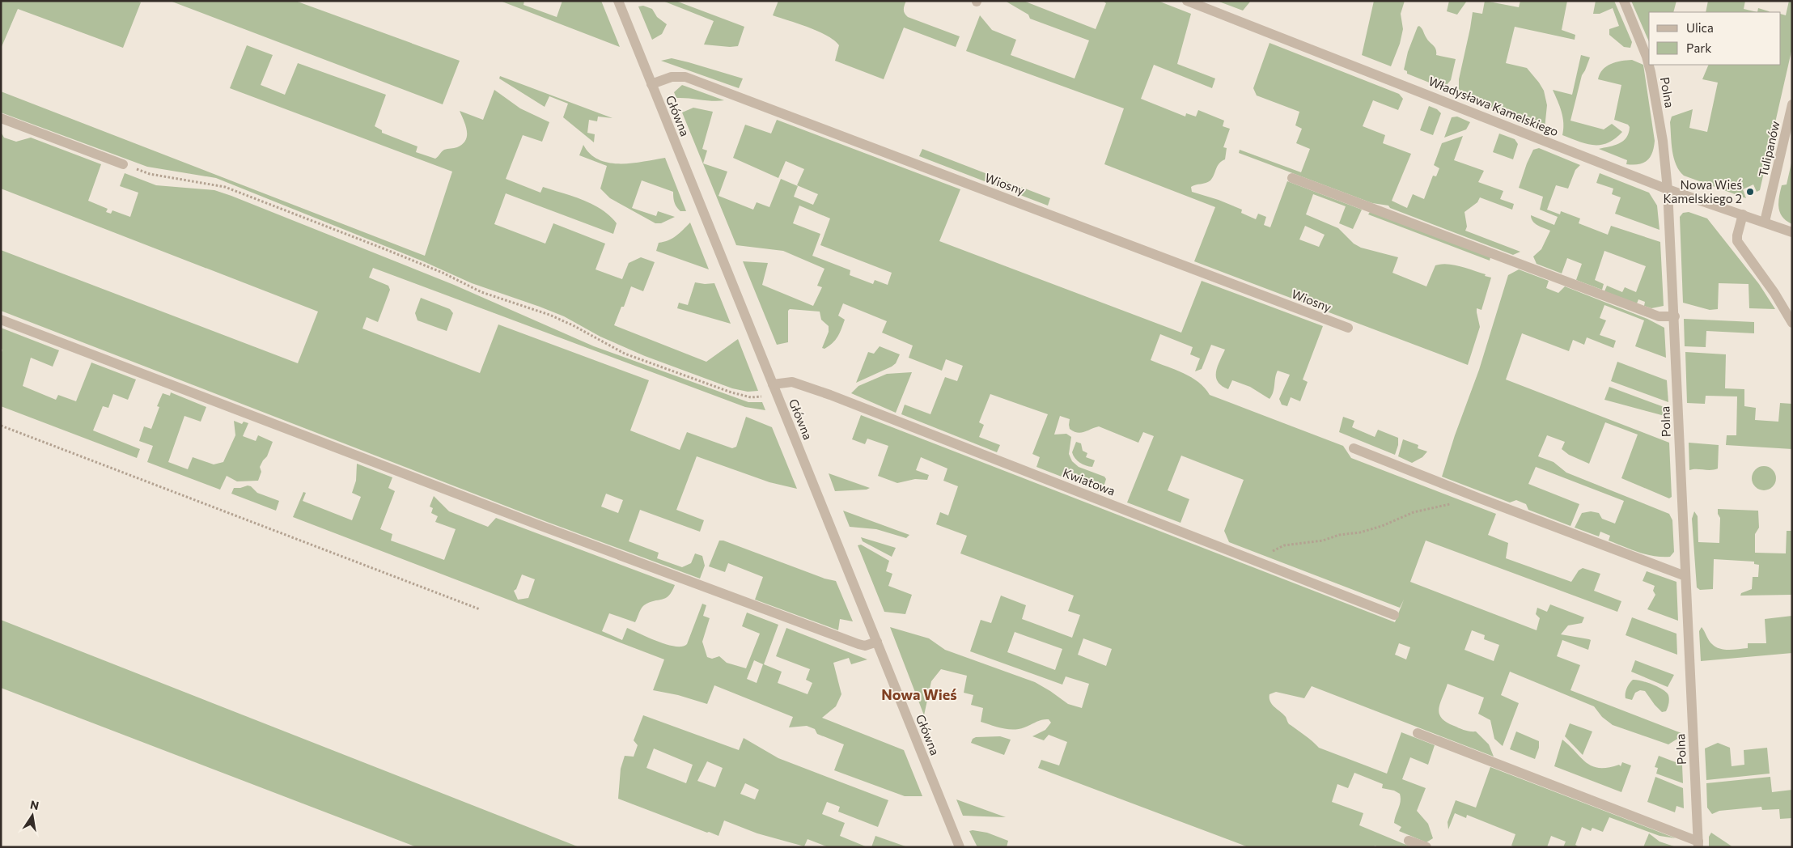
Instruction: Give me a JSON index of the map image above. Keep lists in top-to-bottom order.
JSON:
{
  "streets": {
    "street": [
      "Polna",
      "Władysława Kamelskiego",
      "Główna",
      "Tulipanów",
      "Wiosny",
      "Kwiatowa"
    ]
  },
  "crossings": [
    ["Polna", "Władysława Kamelskiego"],
    ["Władysława Kamelskiego", "Tulipanów"],
    ["Główna", "Wiosny"],
    ["Główna", "Kwiatowa"]
  ],
  "districts": ["Nowa Wieś"],
  "places": ["Nowa Wieś Kamelskiego 2"],
  "legend": ["Ulica", "Park"],
  "north": "top"
}
